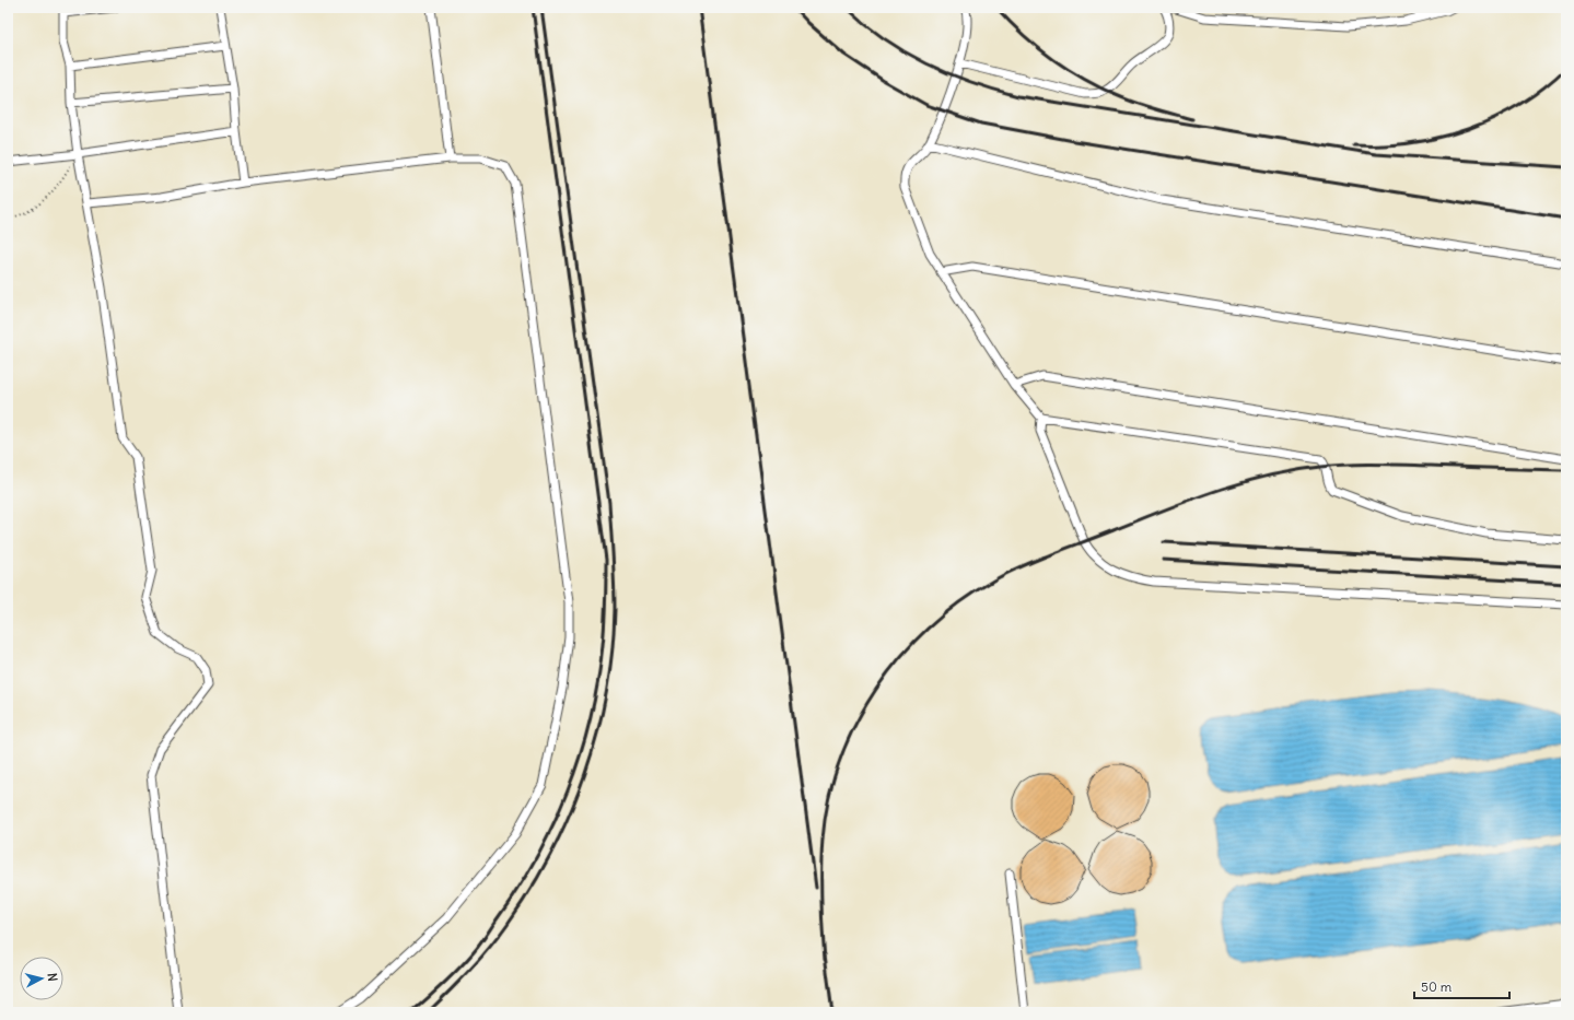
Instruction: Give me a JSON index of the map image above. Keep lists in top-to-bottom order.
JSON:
{
  "scale_bar": "50 m",
  "north": "right"
}
